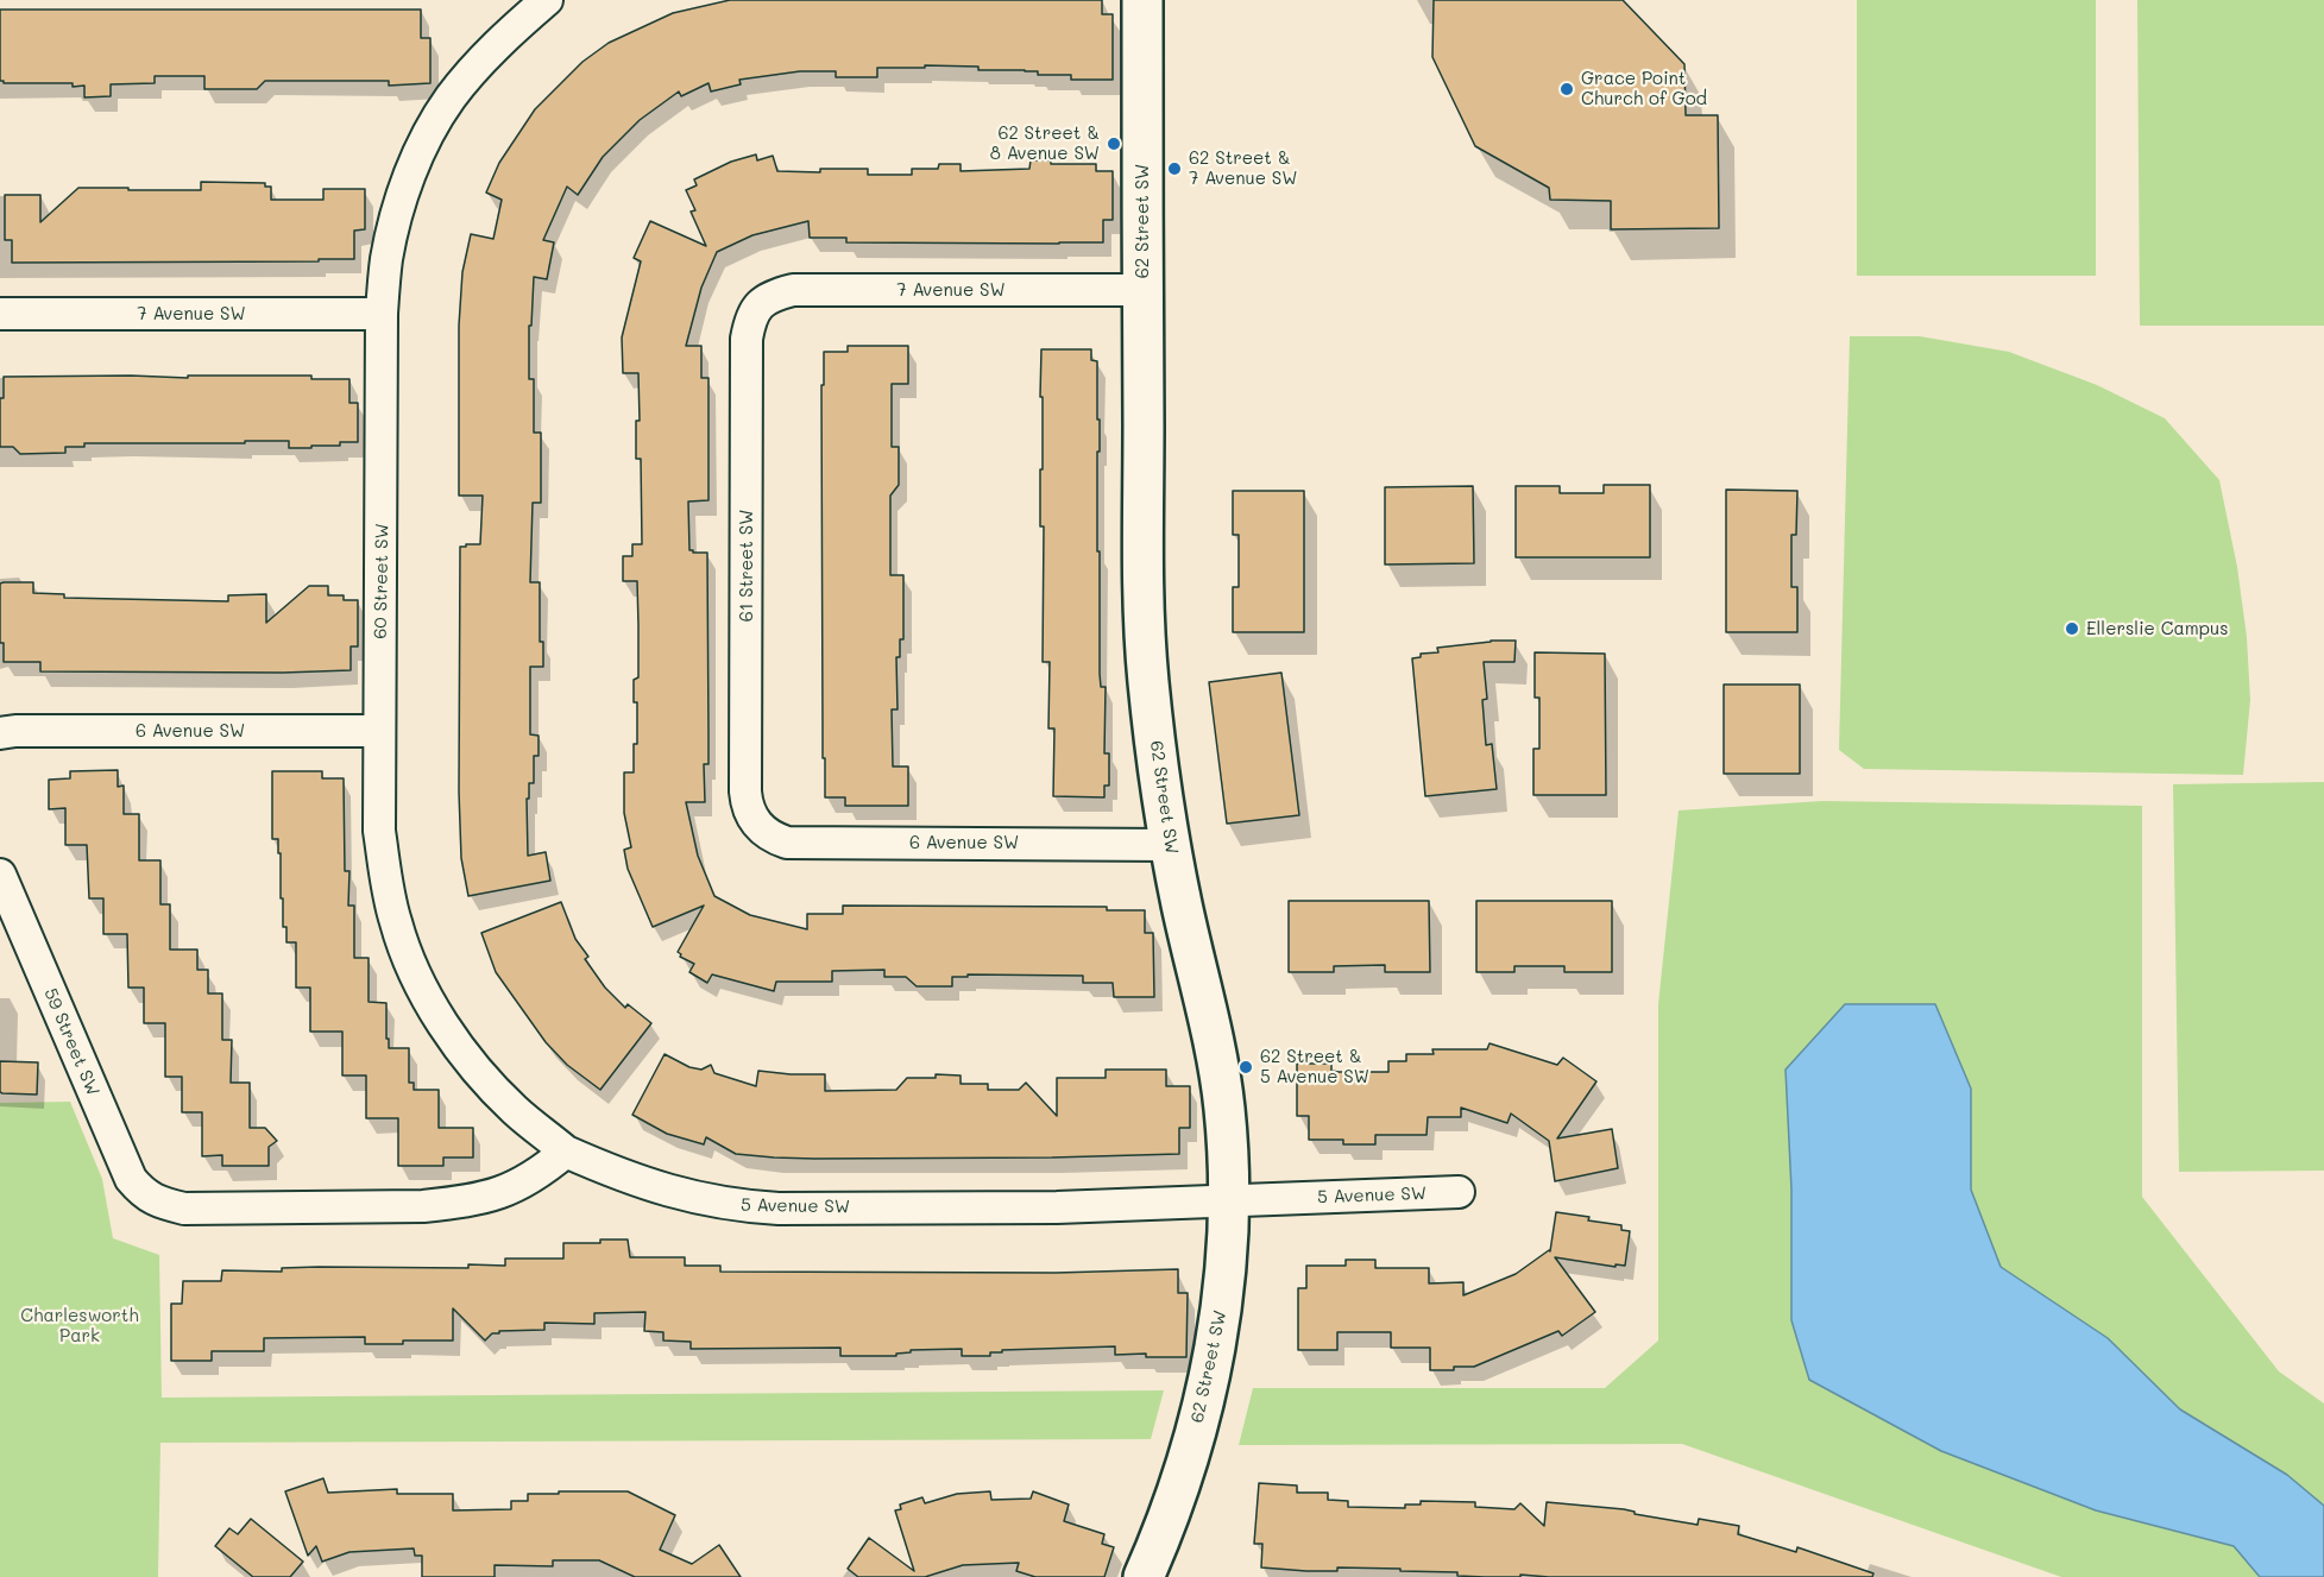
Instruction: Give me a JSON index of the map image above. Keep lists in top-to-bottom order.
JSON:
{
  "streets": {
    "street": [
      "62 Street SW",
      "7 Avenue SW",
      "61 Street SW",
      "60 Street SW",
      "6 Avenue SW",
      "59 Street SW",
      "5 Avenue SW"
    ]
  },
  "crossings": [
    ["62 Street SW", "7 Avenue SW"],
    ["62 Street SW", "6 Avenue SW"],
    ["62 Street SW", "5 Avenue SW"],
    ["7 Avenue SW", "61 Street SW"],
    ["7 Avenue SW", "60 Street SW"],
    ["61 Street SW", "6 Avenue SW"],
    ["60 Street SW", "6 Avenue SW"],
    ["60 Street SW", "59 Street SW"],
    ["60 Street SW", "5 Avenue SW"],
    ["59 Street SW", "5 Avenue SW"]
  ],
  "parks": ["Charlesworth Park"],
  "places": [
    "Grace Point Church of God",
    "62 Street & 8 Avenue SW",
    "62 Street & 7 Avenue SW",
    "Ellerslie Campus",
    "62 Street & 5 Avenue SW"
  ]
}
